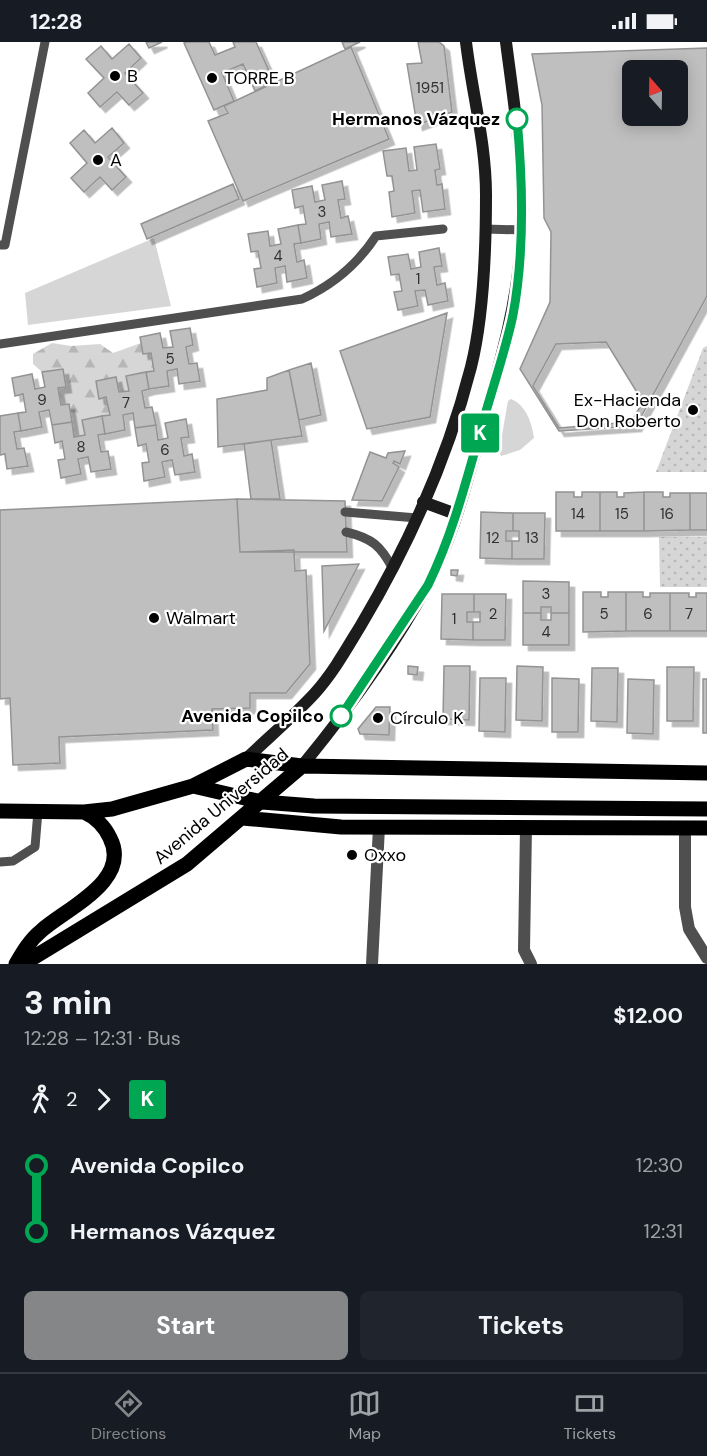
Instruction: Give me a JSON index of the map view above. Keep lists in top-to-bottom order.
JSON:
{
  "streets": {
    "main road": ["Avenida Universidad"]
  },
  "places": [
    "B",
    "TORRE B",
    "Hermanos Vázquez",
    "A",
    "Ex-Hacienda Don Roberto",
    "Walmart",
    "Avenida Copilco",
    "Círculo K",
    "Oxxo"
  ],
  "lines": ["bus line K"],
  "house_numbers": [
    "1951",
    "3",
    "4",
    "1",
    "5",
    "9",
    "7",
    "8",
    "6",
    "14",
    "15",
    "16",
    "12",
    "13",
    "3",
    "2",
    "5",
    "6",
    "7",
    "1",
    "4"
  ],
  "north": "top",
  "page": {
    "status": "12:28",
    "on_map": "K",
    "heading": ["3 min", "12:28 – 12:31 · Bus", "$12.00"],
    "legs": ["2", "K"],
    "list": [
      {
        "name": "Avenida Copilco",
        "value": "12:30"
      },
      {
        "name": "Hermanos Vázquez",
        "value": "12:31"
      }
    ],
    "buttons": ["Start", "Tickets"],
    "tabs": ["Directions", "Map", "Tickets"]
  }
}
